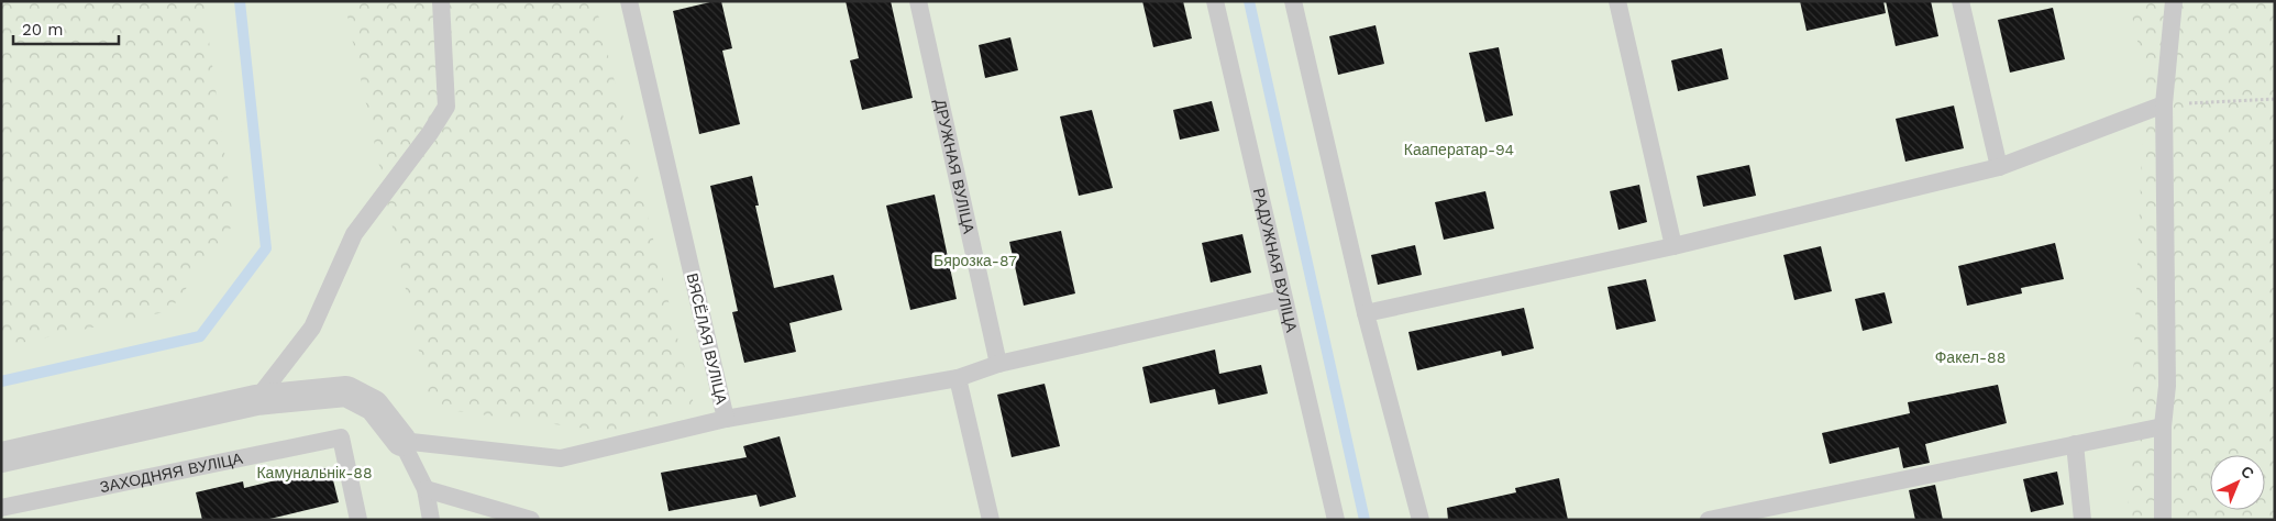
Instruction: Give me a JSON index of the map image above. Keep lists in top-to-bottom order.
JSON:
{
  "streets": {
    "lane": [
      "ДРУЖНАЯ ВУЛІЦА",
      "РАДУЖНАЯ ВУЛІЦА",
      "ВЯСЁЛАЯ ВУЛІЦА",
      "ЗАХОДНЯЯ ВУЛІЦА"
    ]
  },
  "parks": [
    "Кааператар-94",
    "Бярозка-87",
    "Факел-88",
    "Камунальнік-88"
  ],
  "scale_bar": "20 m",
  "north": "top right"
}
